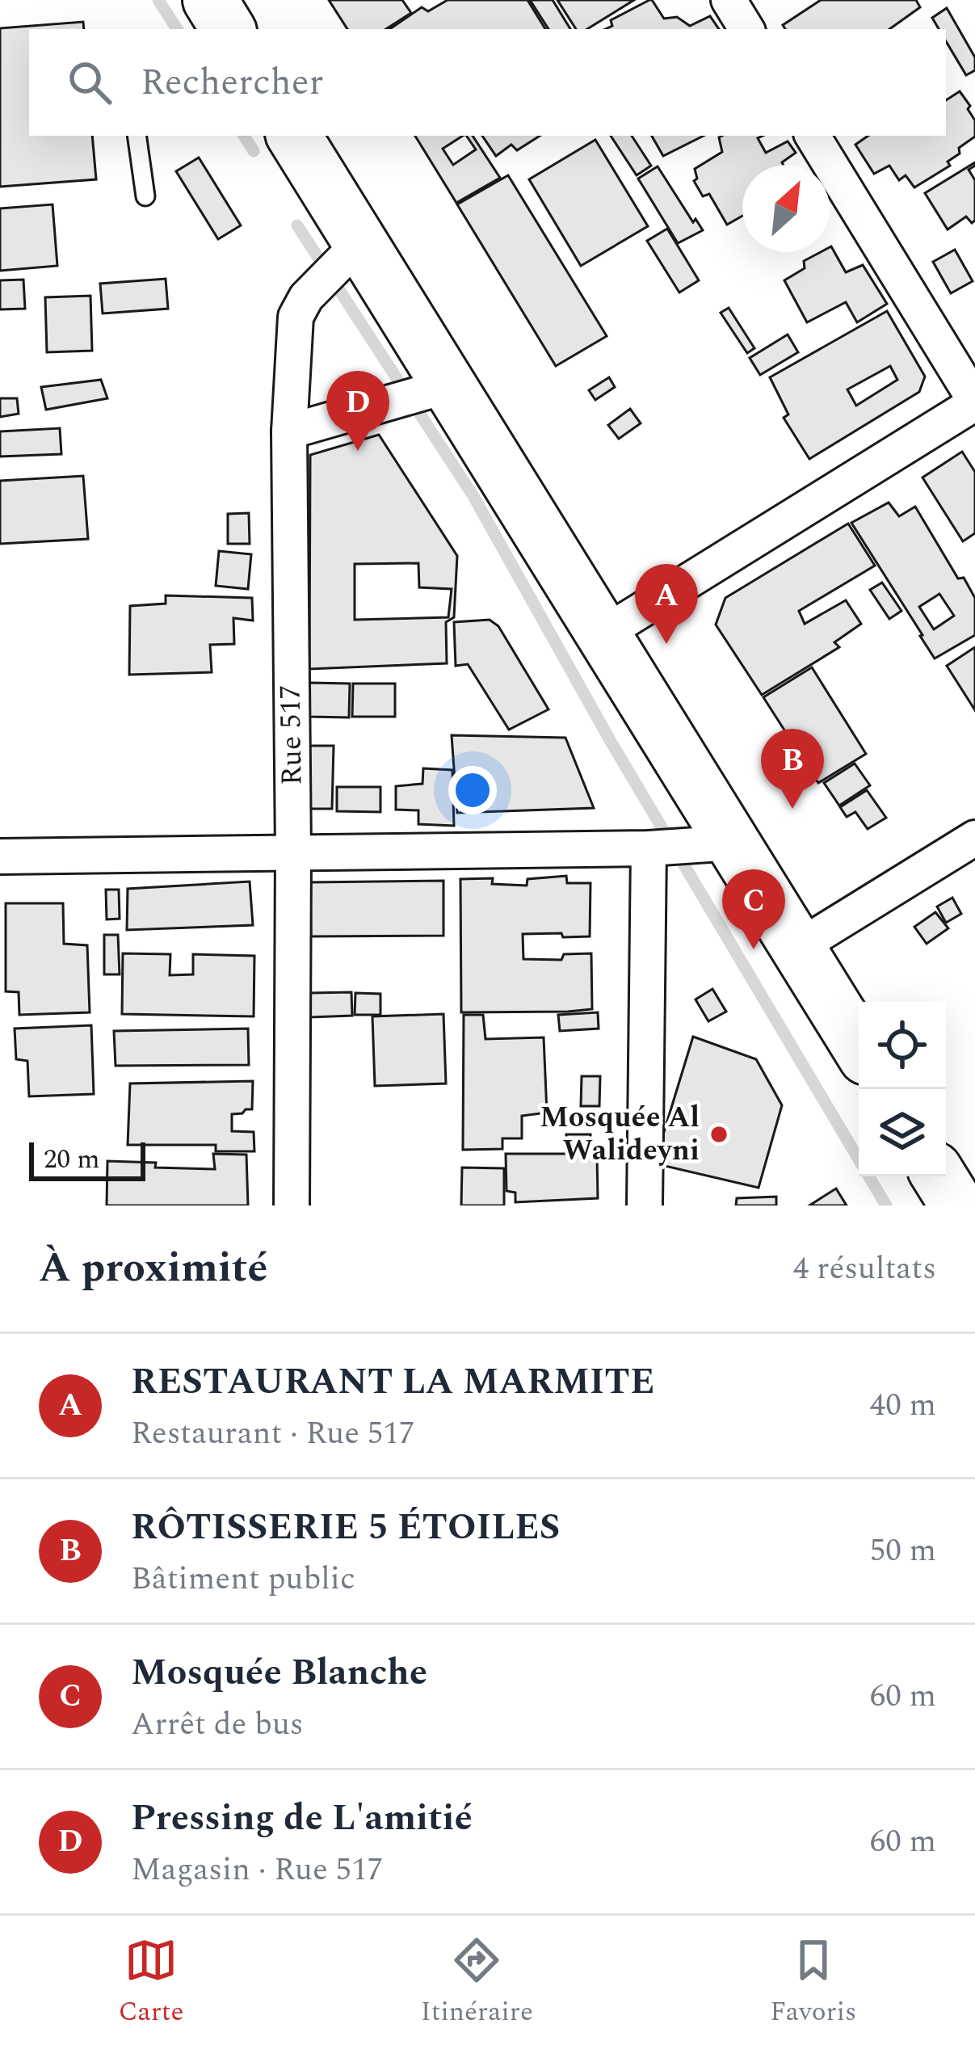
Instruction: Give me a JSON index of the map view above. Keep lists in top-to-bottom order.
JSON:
{
  "streets": {
    "street": ["Rue 517"]
  },
  "places": ["Mosquée Al Walideyni"],
  "scale_bar": "20 m",
  "north": "top right",
  "page": {
    "search": "Rechercher",
    "pins": [
      "D",
      "A",
      "B",
      "C"
    ],
    "scale": "20 m",
    "heading": ["À proximité", "4 résultats"],
    "list": [
      {
        "mark": "A",
        "name": "RESTAURANT LA MARMITE",
        "note": "Restaurant · Rue 517",
        "value": "40 m"
      },
      {
        "mark": "B",
        "name": "RÔTISSERIE 5 ÉTOILES",
        "note": "Bâtiment public",
        "value": "50 m"
      },
      {
        "mark": "C",
        "name": "Mosquée Blanche",
        "note": "Arrêt de bus",
        "value": "60 m"
      },
      {
        "mark": "D",
        "name": "Pressing de L'amitié",
        "note": "Magasin · Rue 517",
        "value": "60 m"
      }
    ],
    "nav": ["Carte", "Itinéraire", "Favoris"]
  }
}
